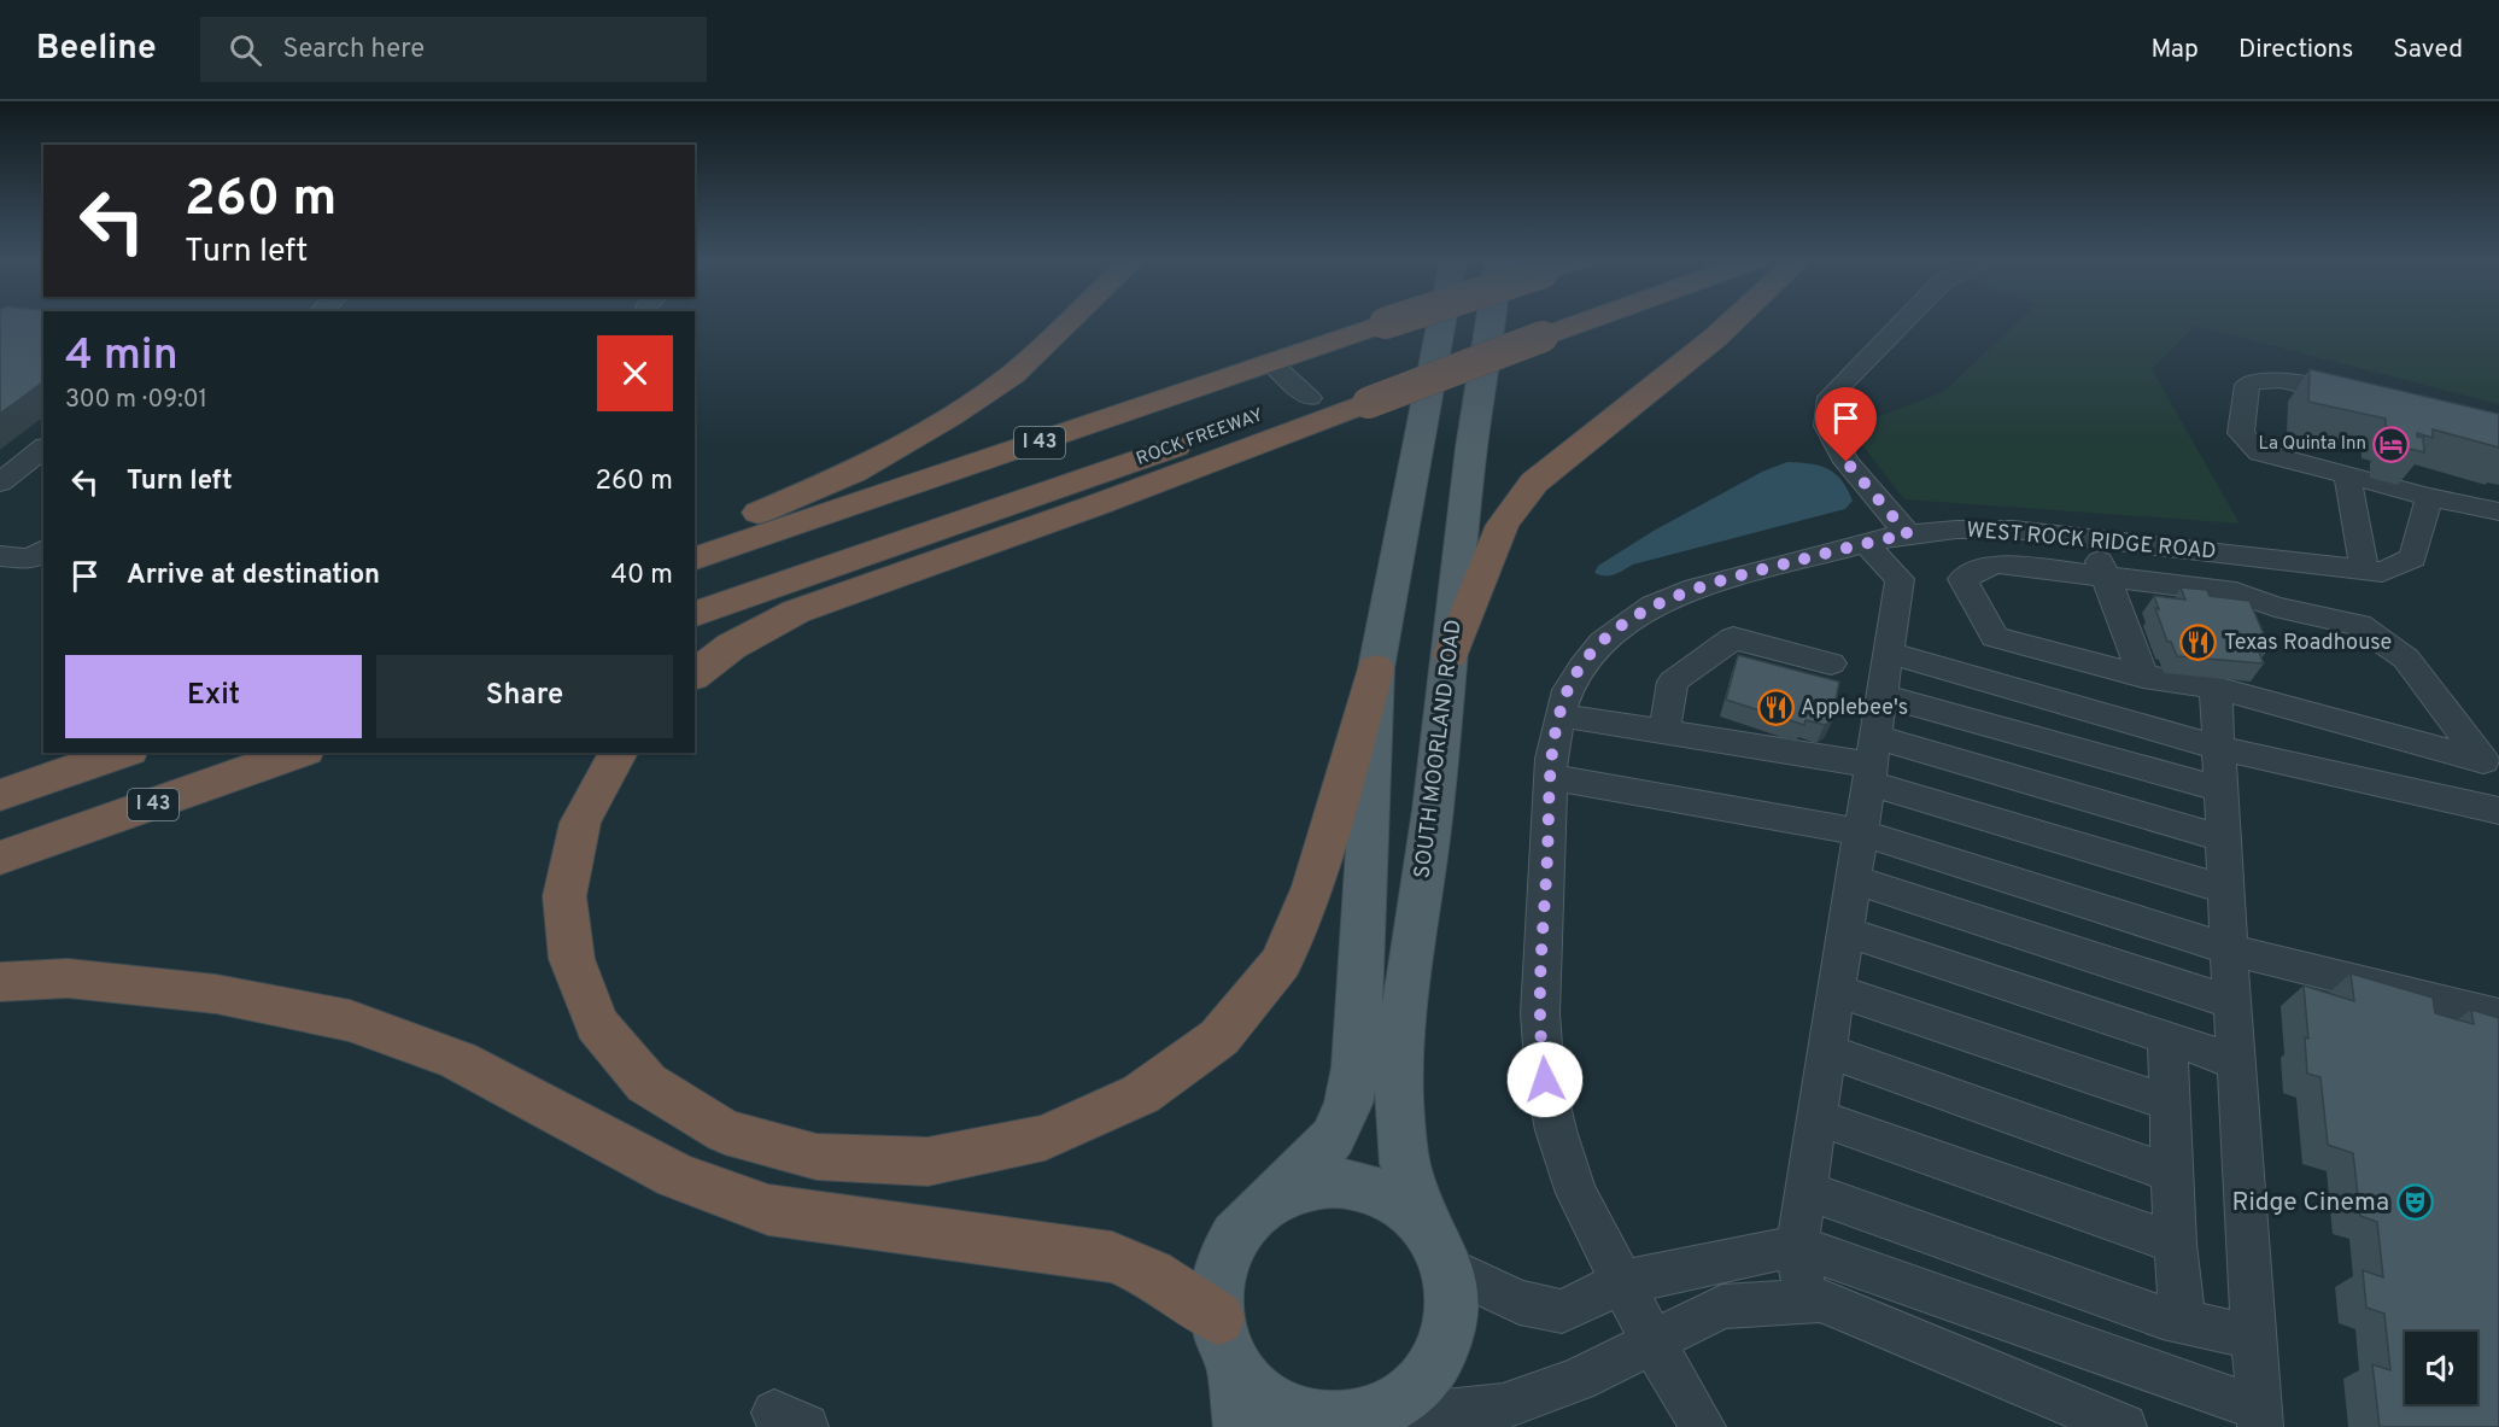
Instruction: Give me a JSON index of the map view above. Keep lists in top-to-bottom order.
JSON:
{
  "streets": {
    "highway": ["ROCK FREEWAY", "I 43"],
    "main road": ["SOUTH MOORLAND ROAD"],
    "street": ["WEST ROCK RIDGE ROAD"]
  },
  "places": {
    "hotel": ["La Quinta Inn"],
    "restaurant": ["Texas Roadhouse", "Applebee's"],
    "theatre": ["Ridge Cinema"]
  },
  "page": {
    "header": "Beeline",
    "search": "Search here",
    "nav": ["Map", "Directions", "Saved"],
    "turn": ["260 m", "Turn left"],
    "heading": ["4 min", "300 m · 09:01"],
    "list": [
      {
        "name": "Turn left",
        "value": "260 m"
      },
      {
        "name": "Arrive at destination",
        "value": "40 m"
      }
    ],
    "buttons": ["Exit", "Share"]
  }
}
